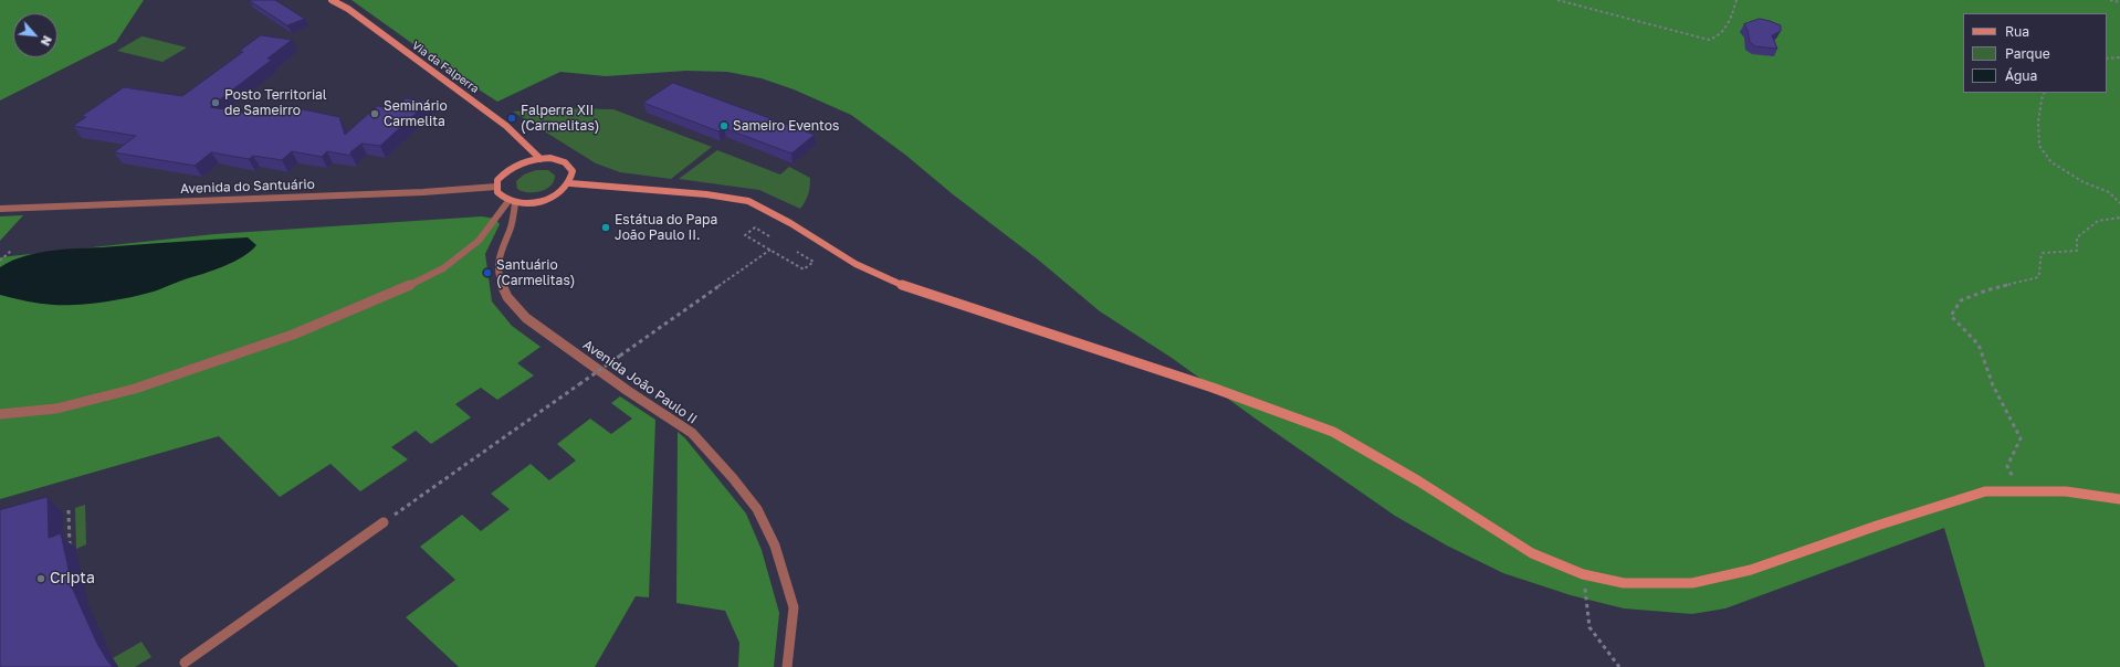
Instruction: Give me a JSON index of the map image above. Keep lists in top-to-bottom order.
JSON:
{
  "streets": {
    "main road": ["Via da Falperra"],
    "street": ["Avenida do Santuário", "Avenida João Paulo II"]
  },
  "places": [
    "Posto Territorial de Sameirro",
    "Seminário Carmelita",
    "Falperra XII (Carmelitas)",
    "Sameiro Eventos",
    "Estátua do Papa João Paulo II.",
    "Santuário (Carmelitas)",
    "Cripta"
  ],
  "legend": ["Rua", "Parque", "Água"],
  "north": "bottom right"
}
